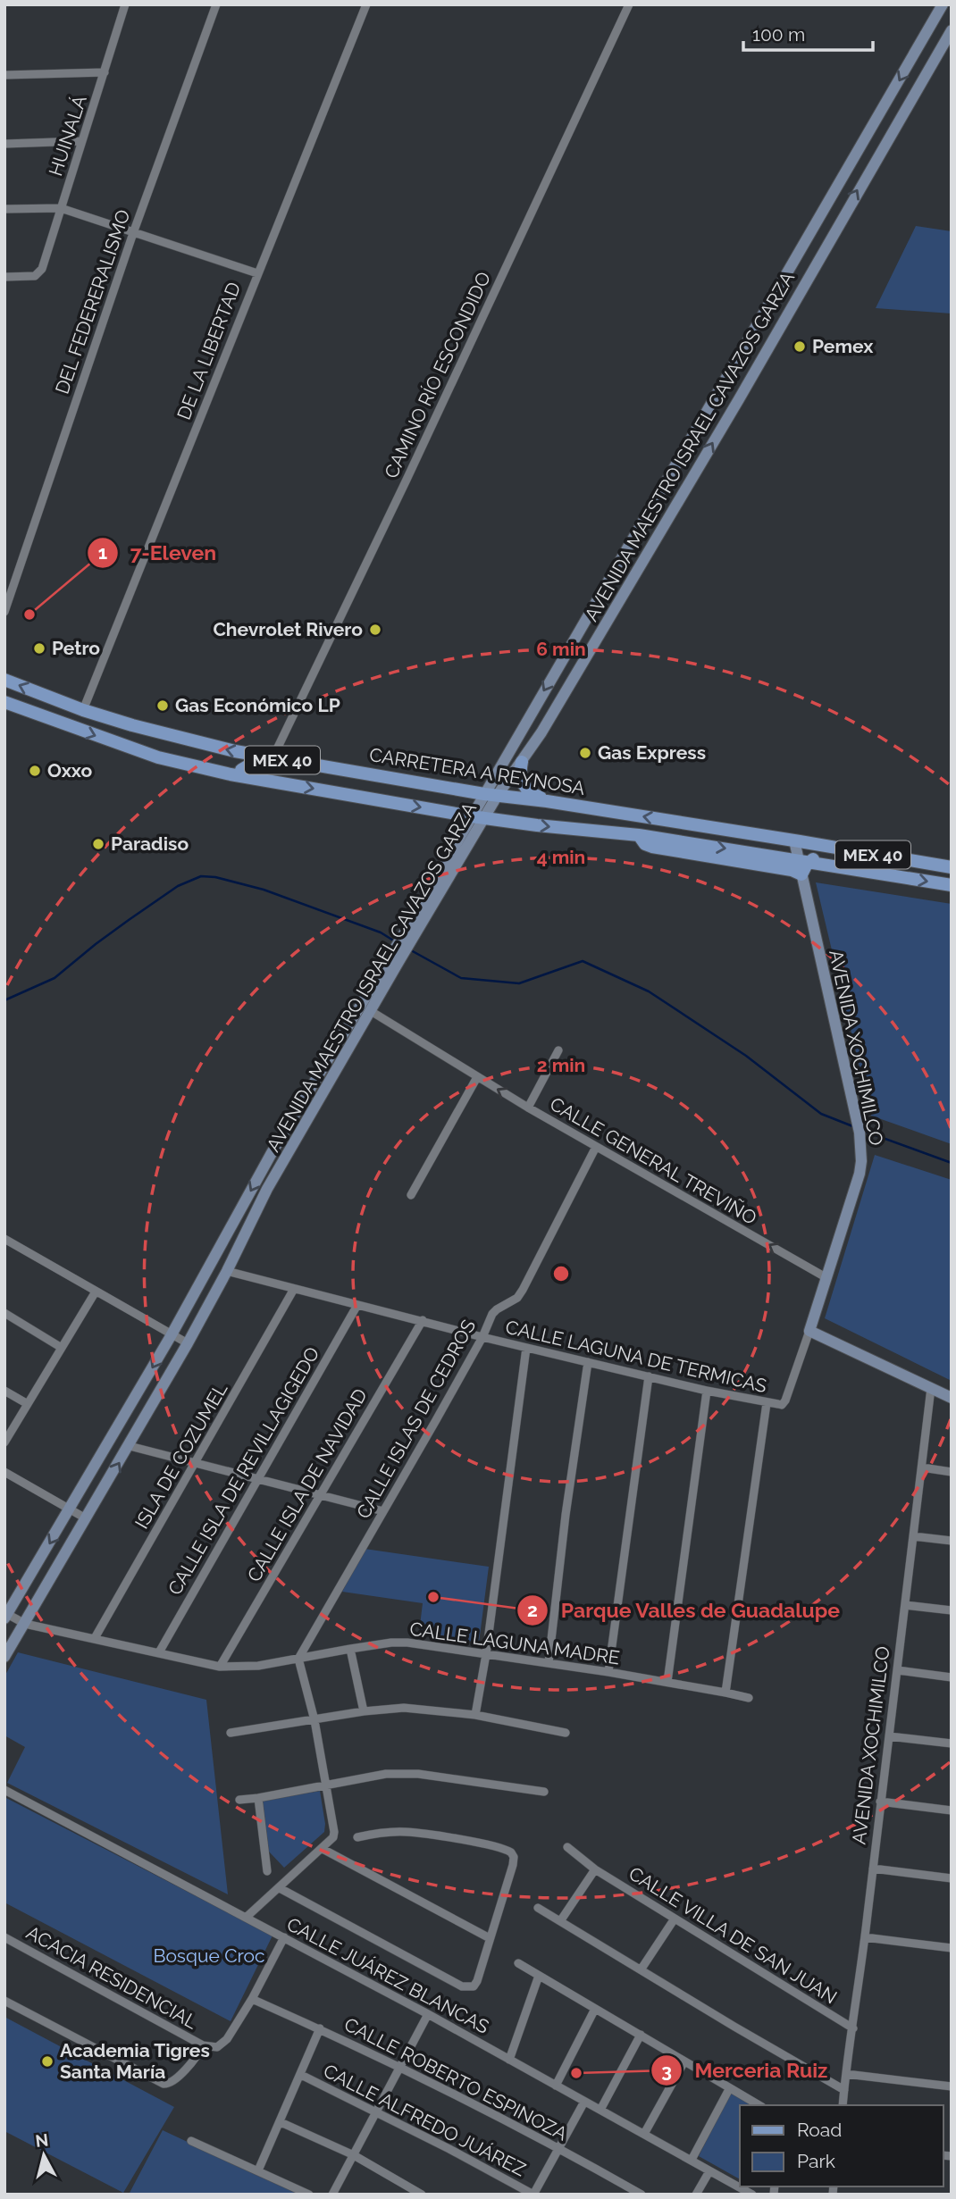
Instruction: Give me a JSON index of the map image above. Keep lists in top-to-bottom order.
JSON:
{
  "streets": {
    "main road": [
      "AVENIDA MAESTRO ISRAEL CAVAZOS GARZA",
      "MEX 40",
      "CARRETERA A REYNOSA",
      "AVENIDA XOCHIMILCO"
    ],
    "street": [
      "HUINALÁ",
      "DEL FEDERERALISMO",
      "DE LA LIBERTAD",
      "CAMINO RÍO ESCONDIDO",
      "CALLE GENERAL TREVIÑO",
      "CALLE LAGUNA DE TERMICAS",
      "CALLE ISLAS DE CEDROS",
      "ISLA DE COZUMEL",
      "CALLE ISLA DE REVILLAGIGEDO",
      "CALLE ISLA DE NAVIDAD",
      "CALLE LAGUNA MADRE",
      "CALLE VILLA DE SAN JUAN",
      "CALLE JUÁREZ BLANCAS",
      "ACACIA RESIDENCIAL",
      "CALLE ROBERTO ESPINOZA",
      "CALLE ALFREDO JUÁREZ"
    ]
  },
  "crossings": [
    ["DE LA LIBERTAD", "CARRETERA A REYNOSA"],
    ["CAMINO RÍO ESCONDIDO", "CARRETERA A REYNOSA"],
    ["AVENIDA MAESTRO ISRAEL CAVAZOS GARZA", "MEX 40"],
    ["AVENIDA MAESTRO ISRAEL CAVAZOS GARZA", "CARRETERA A REYNOSA"],
    ["AVENIDA MAESTRO ISRAEL CAVAZOS GARZA", "CALLE GENERAL TREVIÑO"],
    ["AVENIDA MAESTRO ISRAEL CAVAZOS GARZA", "CALLE LAGUNA DE TERMICAS"],
    ["AVENIDA MAESTRO ISRAEL CAVAZOS GARZA", "CALLE LAGUNA MADRE"],
    ["AVENIDA XOCHIMILCO", "CALLE GENERAL TREVIÑO"],
    ["AVENIDA XOCHIMILCO", "CALLE LAGUNA DE TERMICAS"],
    ["AVENIDA XOCHIMILCO", "CALLE VILLA DE SAN JUAN"],
    ["CALLE GENERAL TREVIÑO", "CALLE ISLAS DE CEDROS"],
    ["CALLE LAGUNA DE TERMICAS", "CALLE ISLAS DE CEDROS"],
    ["CALLE LAGUNA DE TERMICAS", "ISLA DE COZUMEL"],
    ["CALLE LAGUNA DE TERMICAS", "CALLE ISLA DE REVILLAGIGEDO"],
    ["CALLE LAGUNA DE TERMICAS", "CALLE ISLA DE NAVIDAD"],
    ["CALLE ISLAS DE CEDROS", "CALLE LAGUNA MADRE"],
    ["ISLA DE COZUMEL", "CALLE LAGUNA MADRE"],
    ["CALLE ISLA DE REVILLAGIGEDO", "CALLE LAGUNA MADRE"],
    ["CALLE ISLA DE NAVIDAD", "CALLE LAGUNA MADRE"]
  ],
  "one_way": ["CALLE GENERAL TREVIÑO"],
  "parks": ["Bosque Croc"],
  "places": [
    "Pemex",
    "7-Eleven",
    "Chevrolet Rivero",
    "Petro",
    "Gas Económico LP",
    "Gas Express",
    "Oxxo",
    "Paradiso",
    "Parque Valles de Guadalupe",
    "Academia Tigres Santa María",
    "Merceria Ruiz"
  ],
  "legend": ["Road", "Park"],
  "scale_bar": "100 m",
  "north": "top",
  "rings": ["6 min", "4 min", "2 min"]
}
